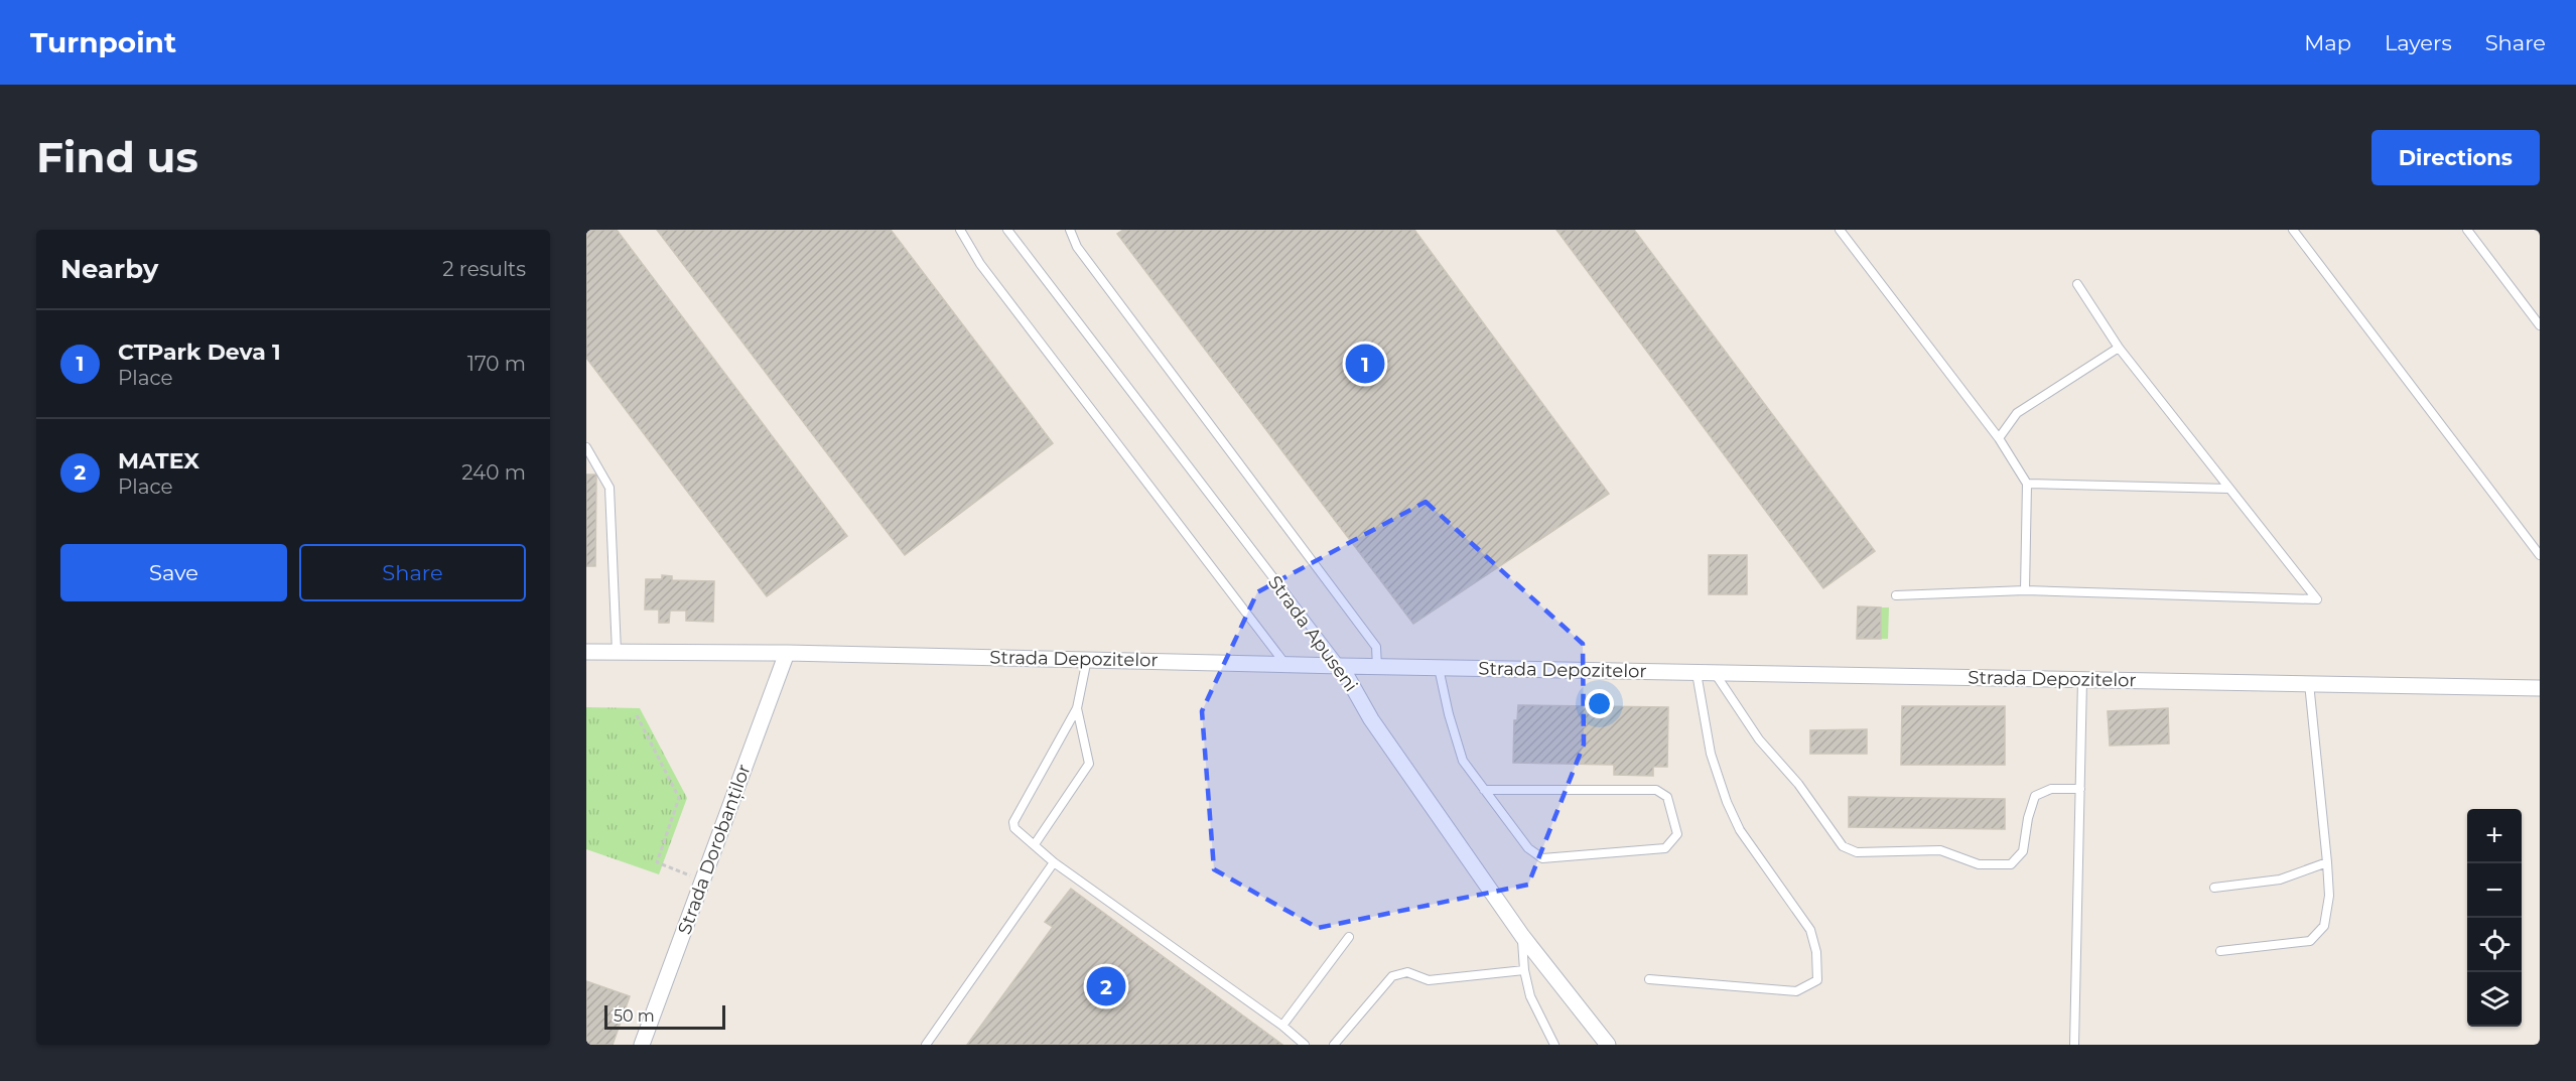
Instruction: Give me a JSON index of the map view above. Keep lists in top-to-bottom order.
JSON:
{
  "streets": {
    "street": ["Strada Apuseni", "Strada Depozitelor", "Strada Dorobanților"]
  },
  "crossings": [
    ["Strada Apuseni", "Strada Depozitelor"],
    ["Strada Depozitelor", "Strada Dorobanților"]
  ],
  "scale_bar": "50 m",
  "page": {
    "header": "Turnpoint",
    "nav": ["Map", "Layers", "Share"],
    "buttons": [
      "Directions",
      ["Save", "Share"]
    ],
    "title": "Find us",
    "heading": ["Nearby", "2 results"],
    "list": [
      {
        "mark": "1",
        "name": "CTPark Deva 1",
        "note": "Place",
        "value": "170 m"
      },
      {
        "mark": "2",
        "name": "MATEX",
        "note": "Place",
        "value": "240 m"
      }
    ],
    "pins": ["1", "2"],
    "map_buttons": ["+", "−"],
    "scale": "50 m"
  }
}
